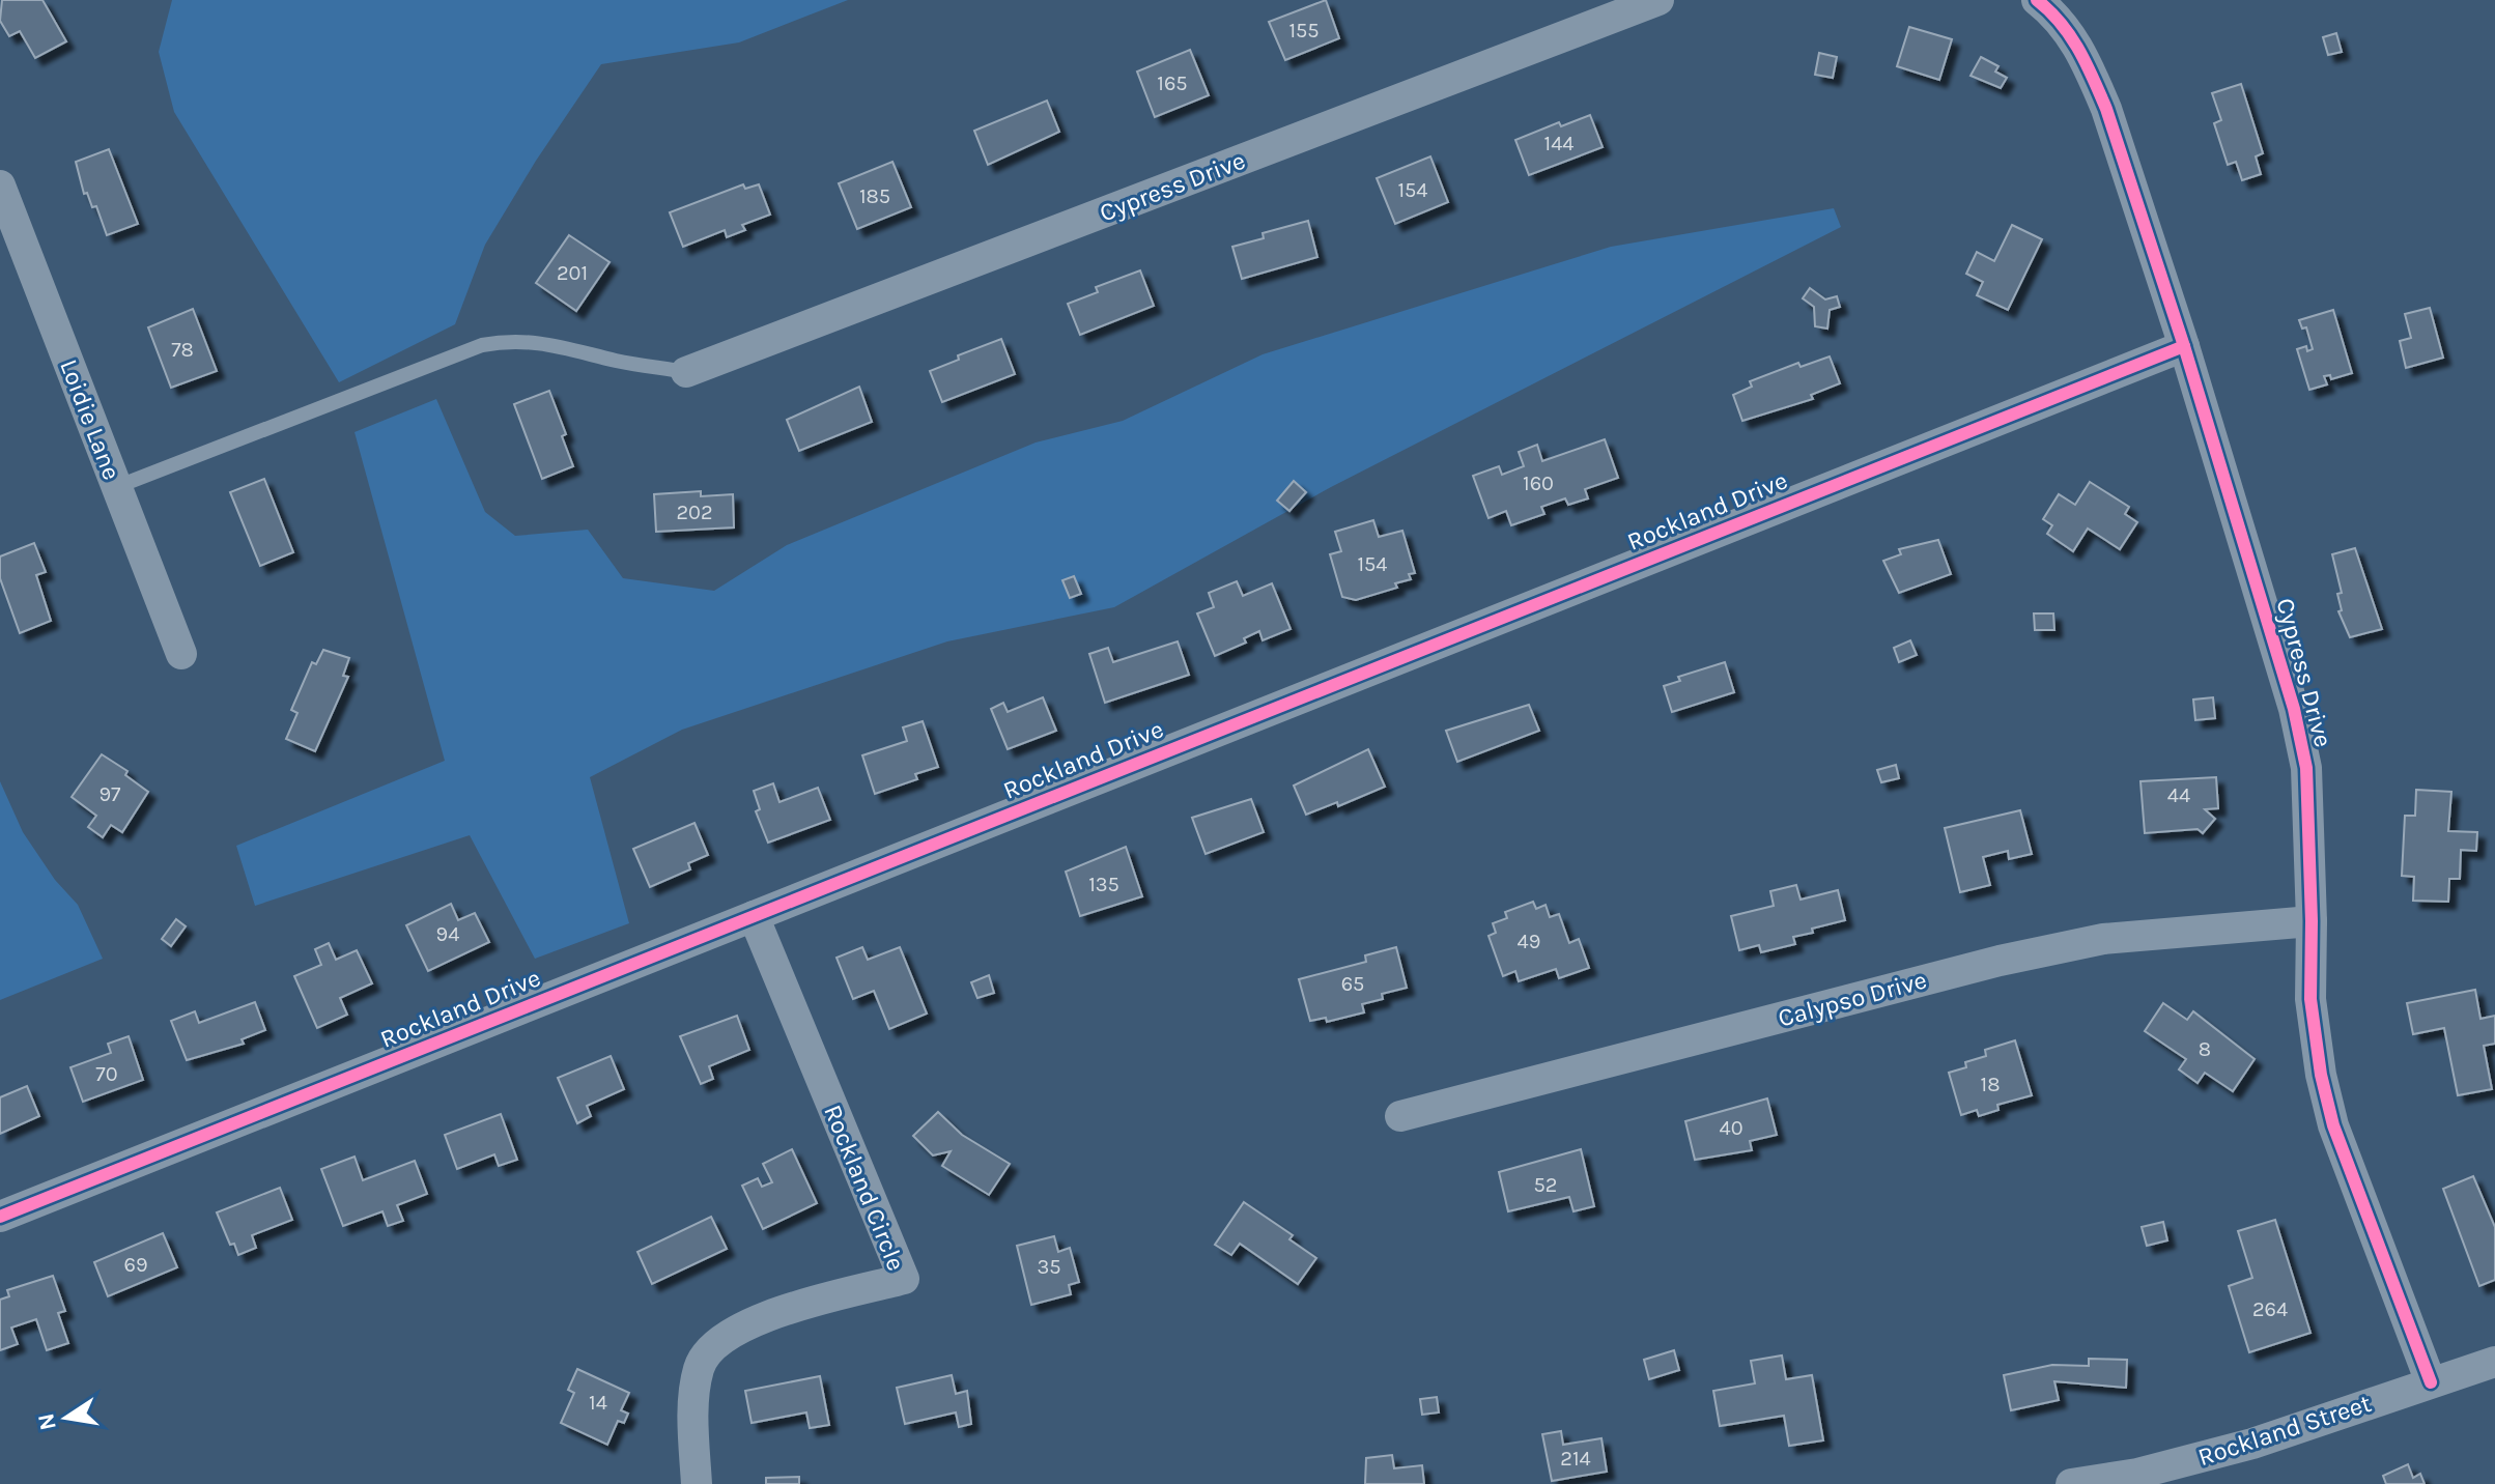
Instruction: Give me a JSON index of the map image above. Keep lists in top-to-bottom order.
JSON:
{
  "streets": {
    "street": [
      "Cypress Drive",
      "Loidie Lane",
      "Rockland Drive",
      "Calypso Drive",
      "Rockland Circle",
      "Rockland Street"
    ]
  },
  "crossings": [
    ["Cypress Drive", "Rockland Drive"],
    ["Cypress Drive", "Calypso Drive"],
    ["Cypress Drive", "Rockland Street"],
    ["Rockland Drive", "Rockland Circle"]
  ],
  "house_numbers": [
    "155",
    "165",
    "144",
    "154",
    "185",
    "201",
    "78",
    "160",
    "202",
    "154",
    "97",
    "44",
    "135",
    "94",
    "49",
    "65",
    "8",
    "70",
    "18",
    "40",
    "52",
    "69",
    "35",
    "264",
    "14",
    "214"
  ],
  "north": "left"
}
